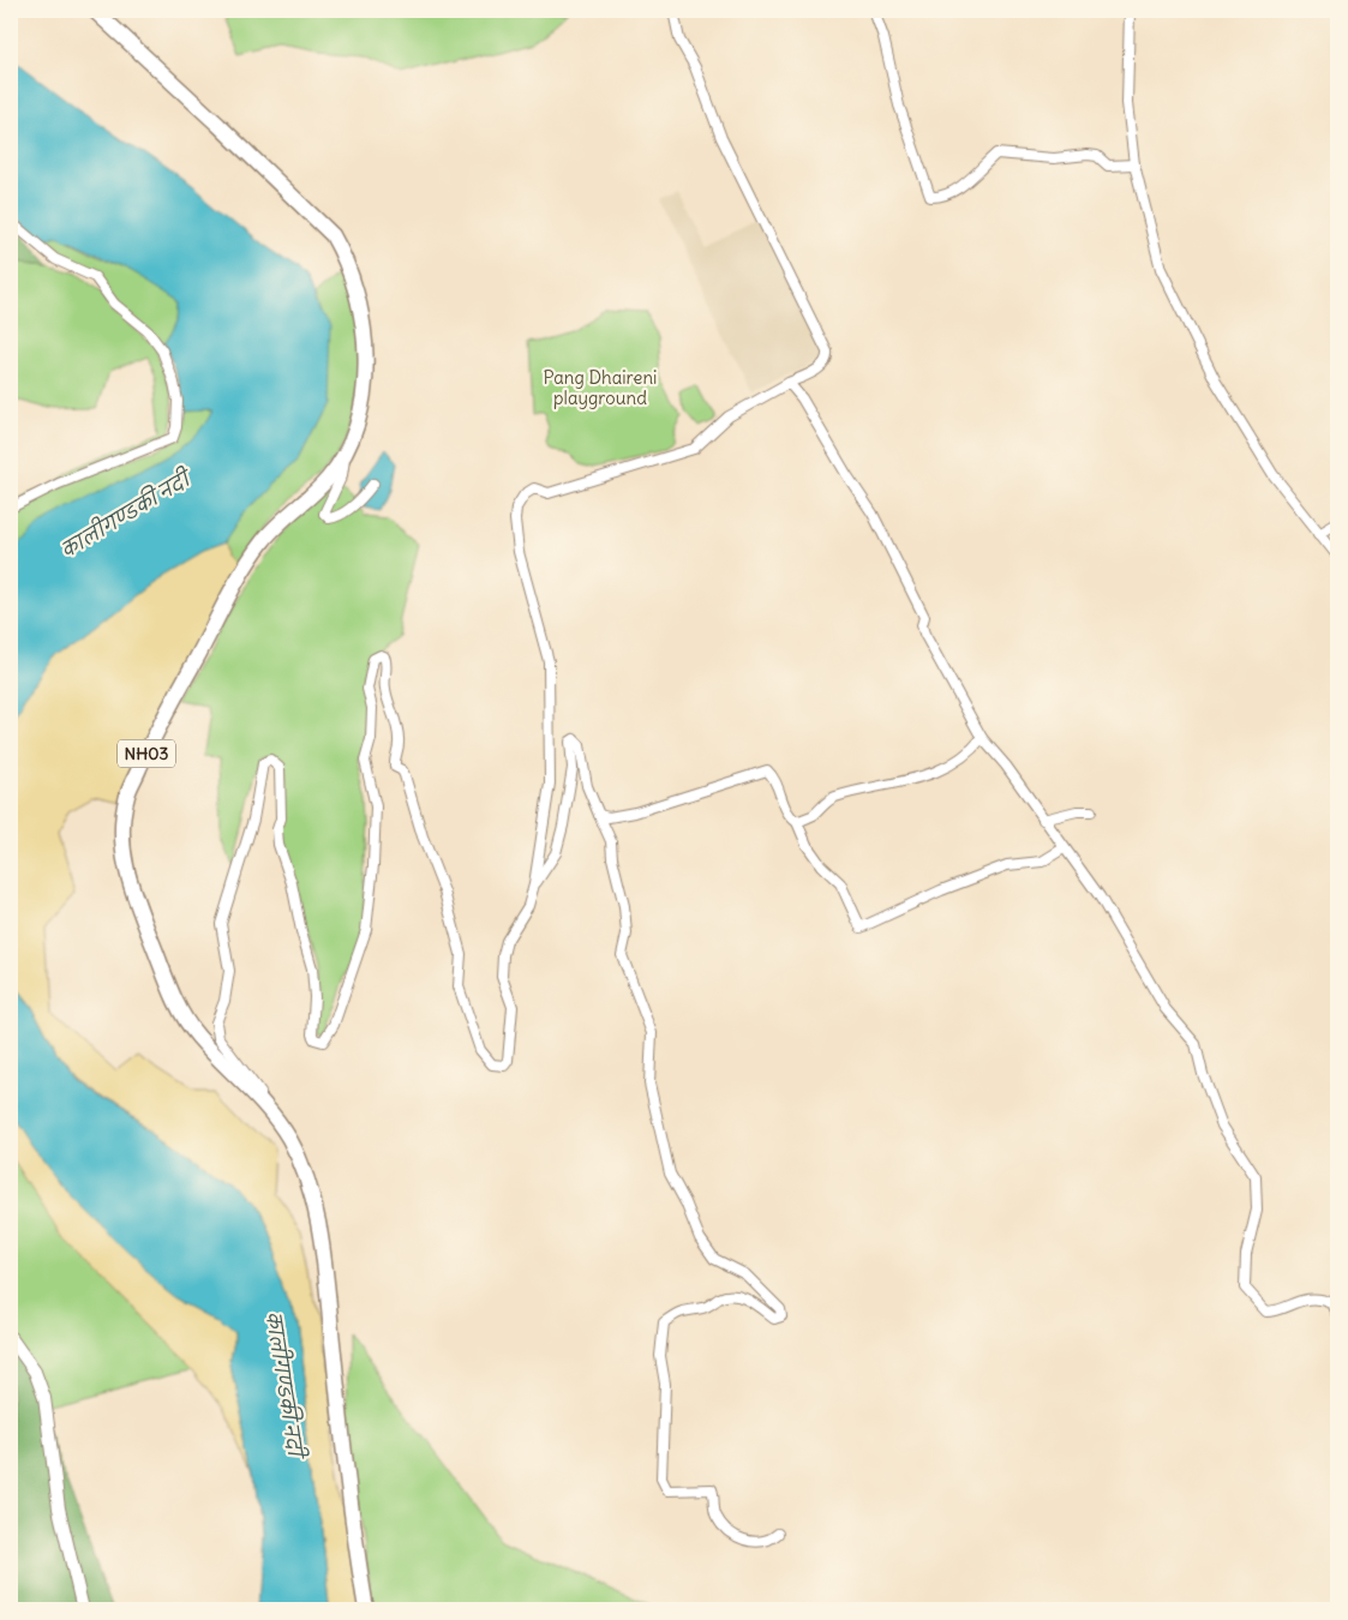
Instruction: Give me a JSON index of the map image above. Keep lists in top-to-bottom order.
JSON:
{
  "streets": {
    "highway": ["NH03"]
  },
  "water": ["कालीगण्डकी नदी"],
  "parks": ["Pang Dhaireni playground"]
}
